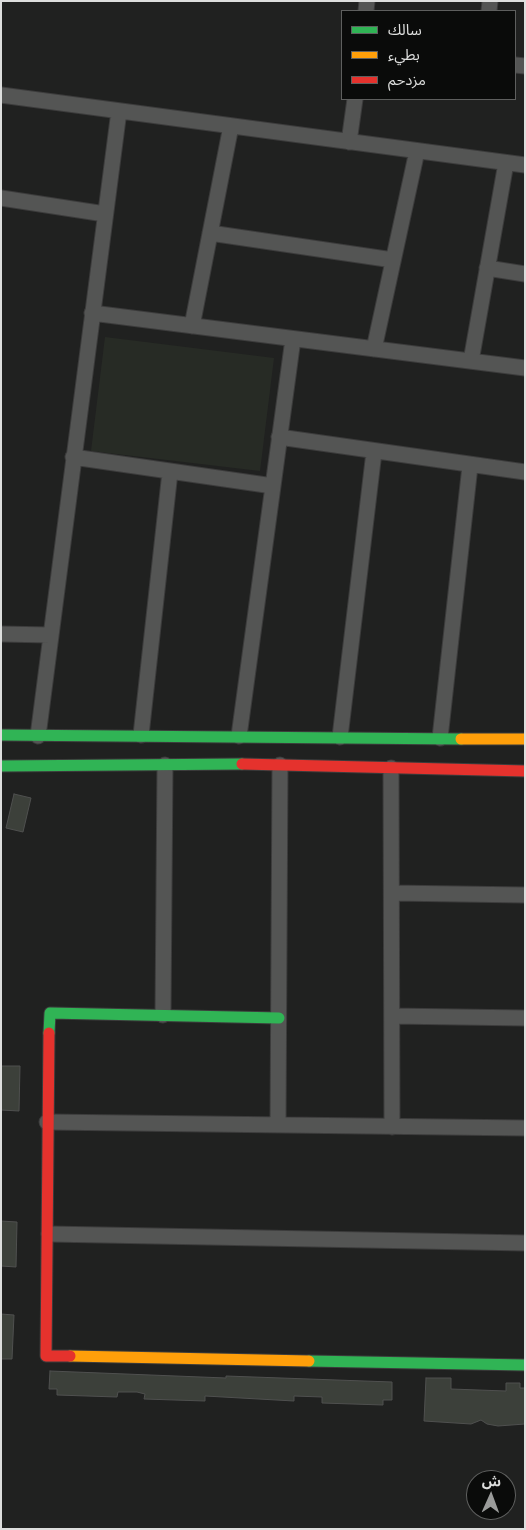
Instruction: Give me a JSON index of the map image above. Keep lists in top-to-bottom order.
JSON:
{
  "legend": ["سالك", "بطيء", "مزدحم"],
  "north": "top"
}
